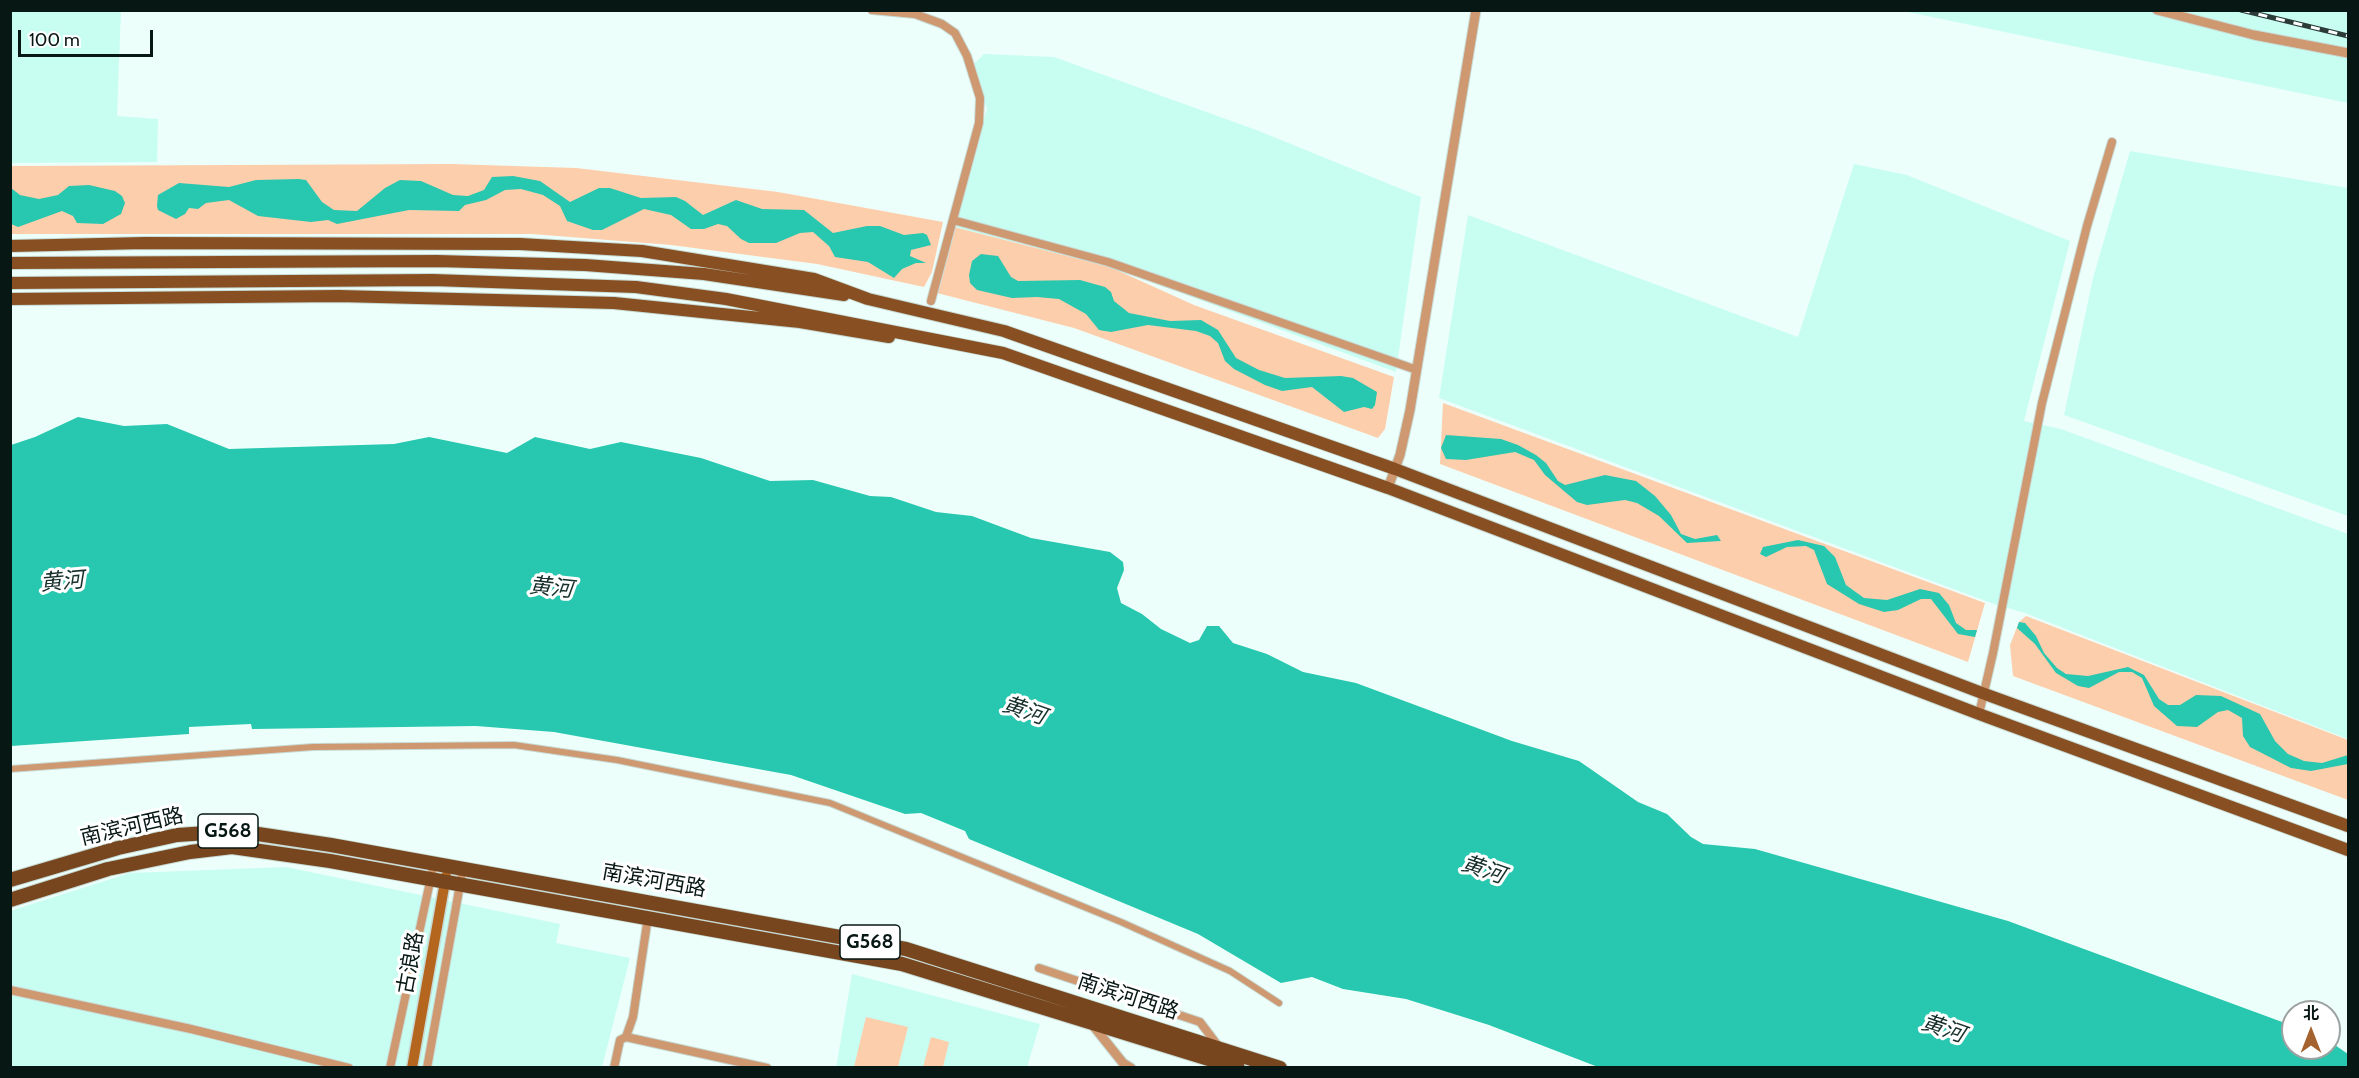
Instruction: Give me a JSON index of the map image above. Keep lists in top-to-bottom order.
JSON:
{
  "streets": {
    "highway": ["南滨河西路", "G568"],
    "main road": ["古浪路"]
  },
  "crossings": [
    ["南滨河西路", "古浪路"]
  ],
  "water": ["黄河"],
  "scale_bar": "100 m",
  "north": "top"
}
